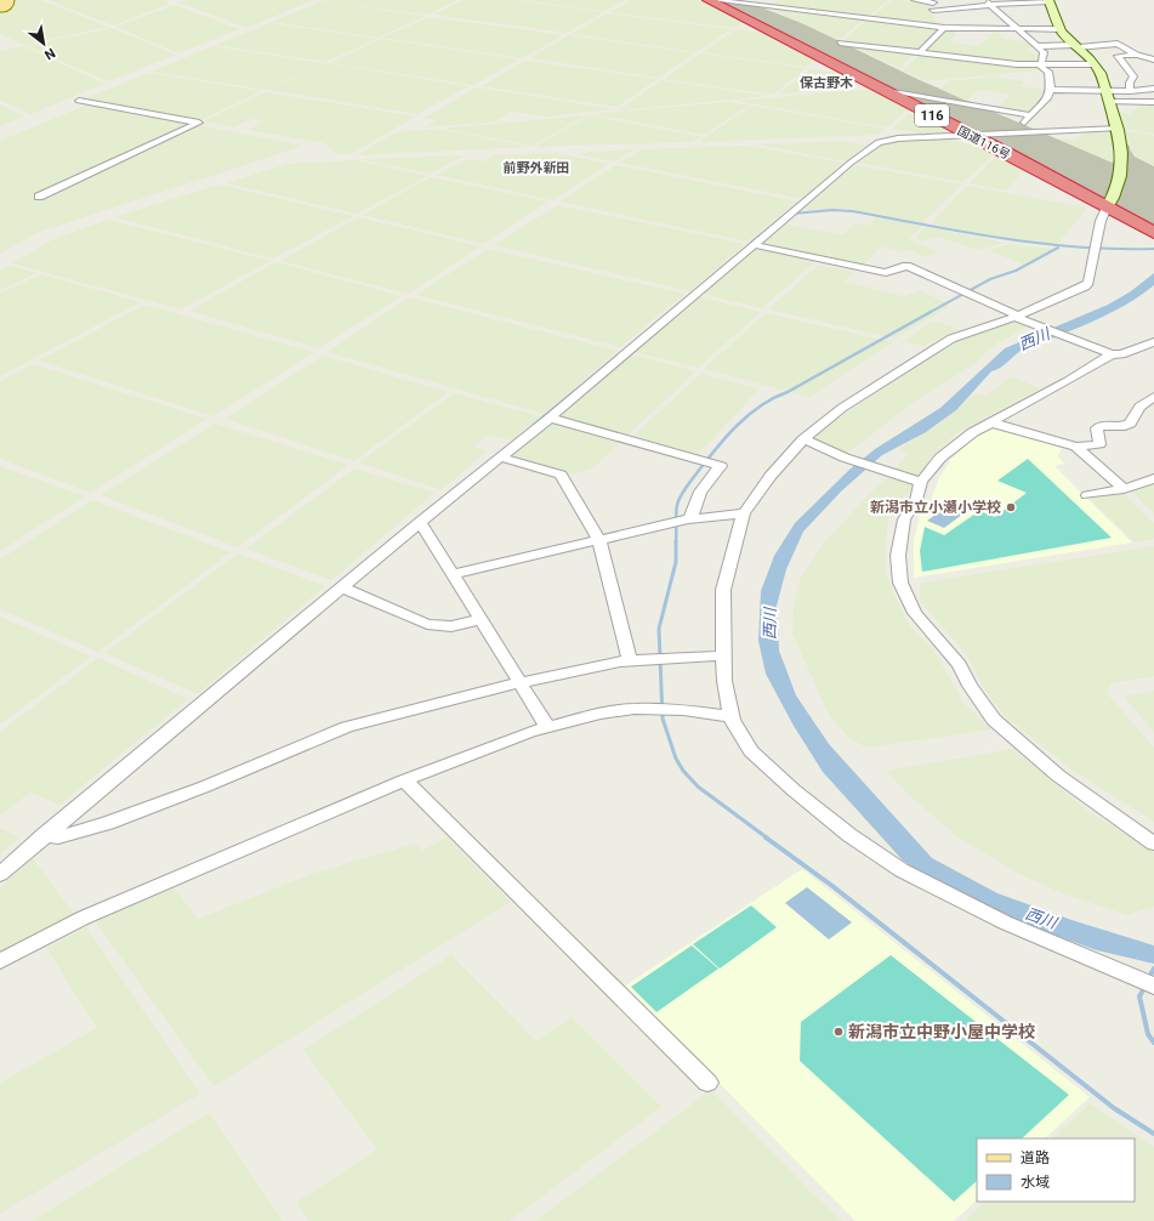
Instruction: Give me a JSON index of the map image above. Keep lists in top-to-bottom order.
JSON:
{
  "streets": {
    "highway": ["116", "国道116号"]
  },
  "districts": ["保古野木", "前野外新田"],
  "water": ["西川"],
  "places": ["新潟市立小瀬小学校", "新潟市立中野小屋中学校"],
  "legend": ["道路", "水域"],
  "north": "bottom right"
}
